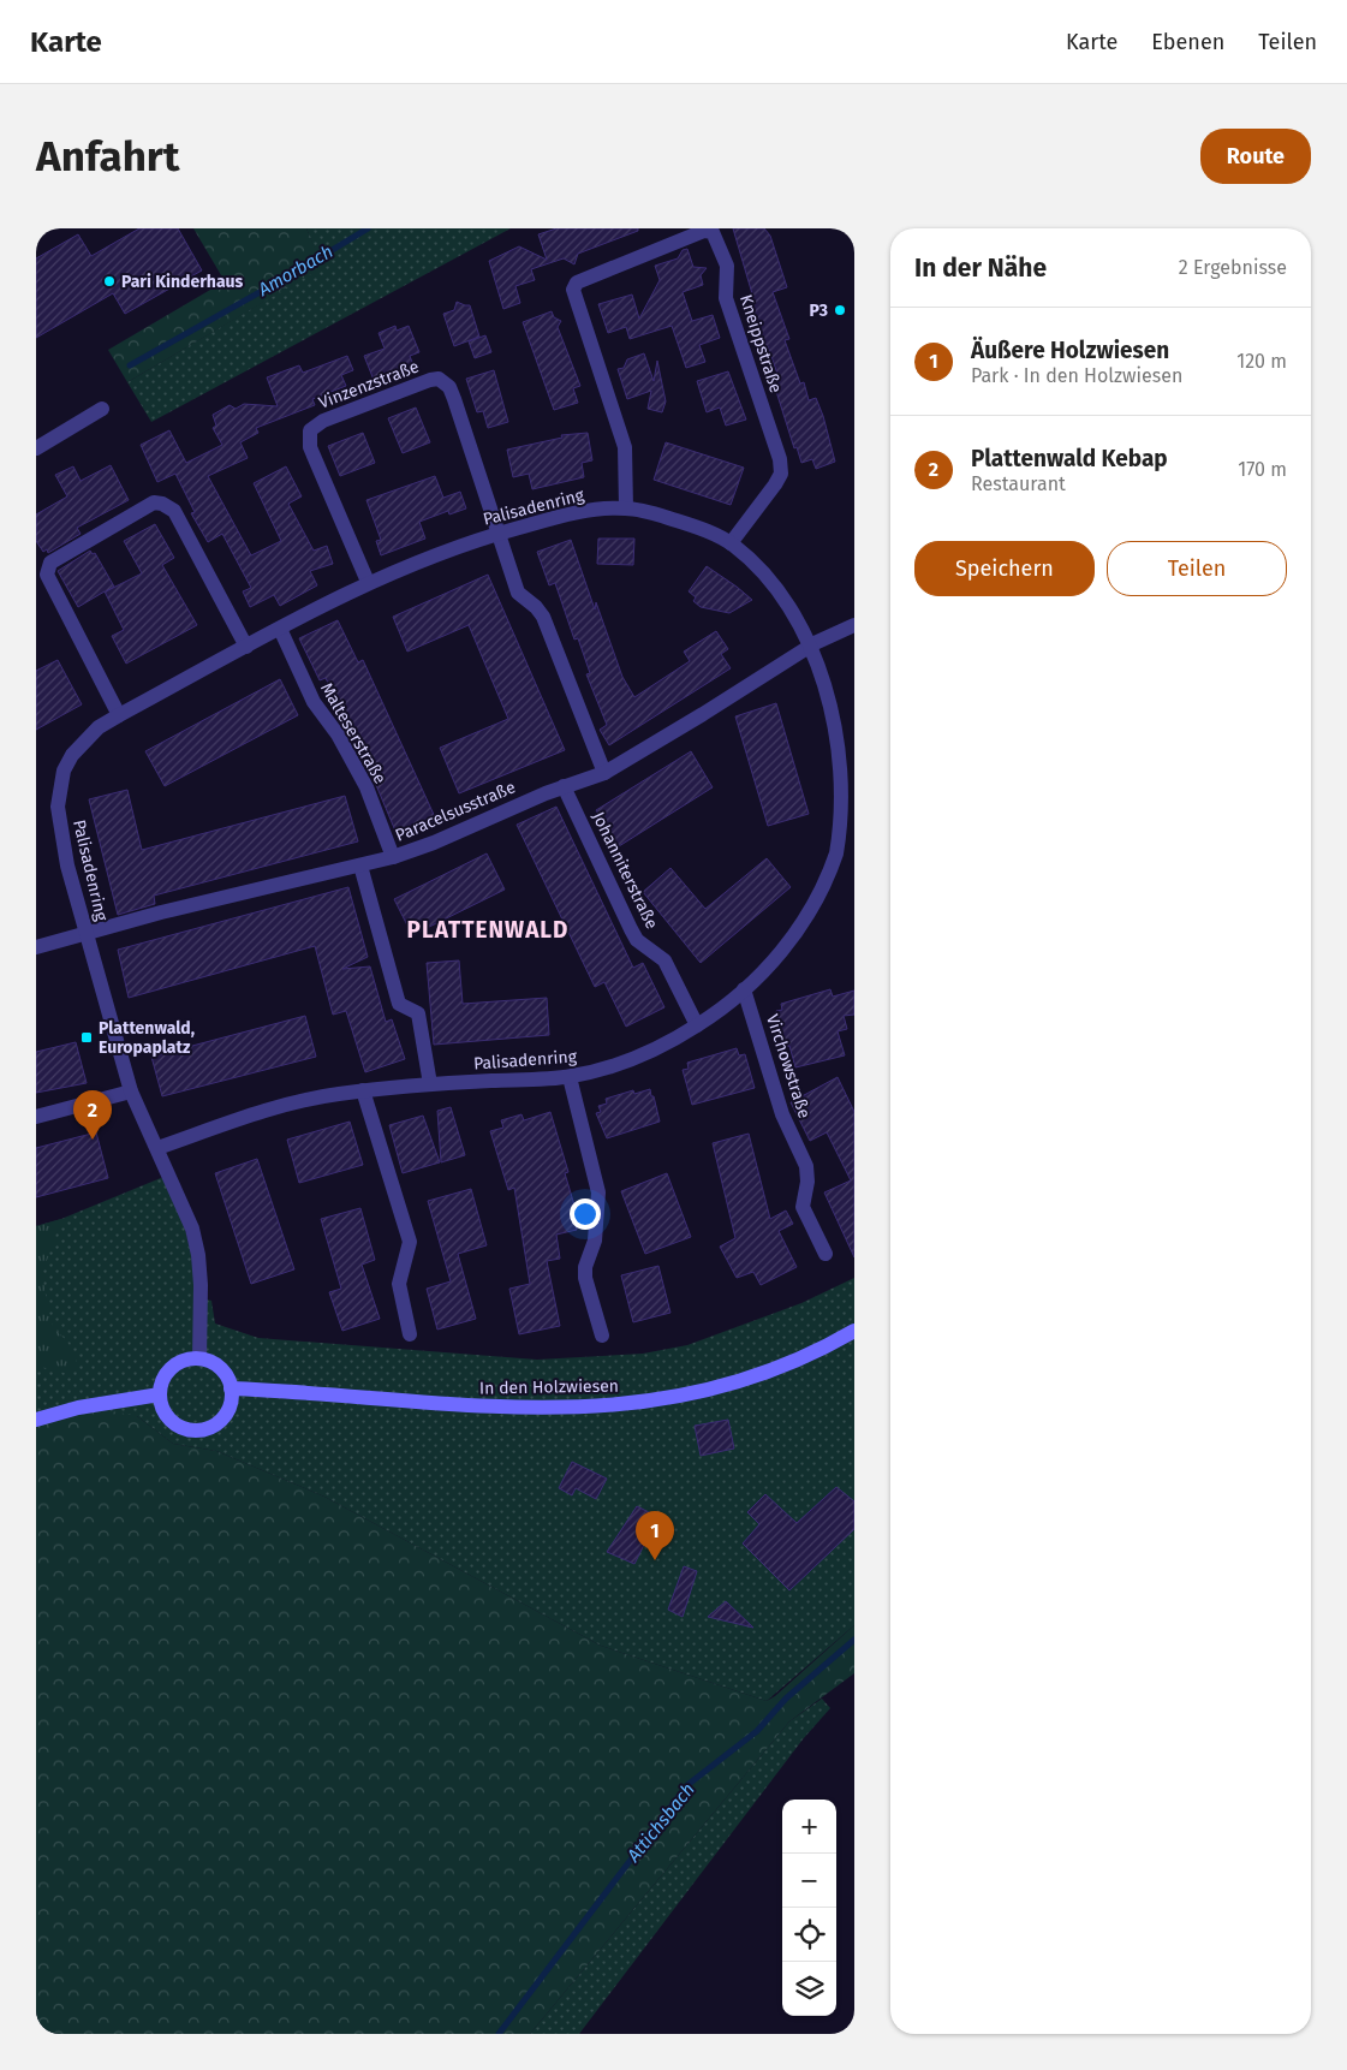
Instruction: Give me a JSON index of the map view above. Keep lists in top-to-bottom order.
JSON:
{
  "streets": {
    "street": [
      "Kneippstraße",
      "Vinzenzstraße",
      "Palisadenring",
      "Malteserstraße",
      "Paracelsusstraße",
      "Johanniterstraße",
      "Virchowstraße",
      "In den Holzwiesen"
    ]
  },
  "crossings": [
    ["Kneippstraße", "Palisadenring"],
    ["Vinzenzstraße", "Palisadenring"],
    ["Palisadenring", "Malteserstraße"],
    ["Palisadenring", "Paracelsusstraße"],
    ["Palisadenring", "Johanniterstraße"],
    ["Palisadenring", "Virchowstraße"],
    ["Palisadenring", "In den Holzwiesen"],
    ["Malteserstraße", "Paracelsusstraße"],
    ["Paracelsusstraße", "Johanniterstraße"]
  ],
  "districts": ["PLATTENWALD"],
  "water": ["Amorbach", "Attichsbach"],
  "places": {
    "other": ["Pari Kinderhaus", "P3"],
    "transit": ["Plattenwald, Europaplatz"]
  },
  "page": {
    "header": "Karte",
    "nav": ["Karte", "Ebenen", "Teilen"],
    "buttons": [
      "Route",
      ["Speichern", "Teilen"]
    ],
    "title": "Anfahrt",
    "heading": ["In der Nähe", "2 Ergebnisse"],
    "list": [
      {
        "mark": "1",
        "name": "Äußere Holzwiesen",
        "note": "Park · In den Holzwiesen",
        "value": "120 m"
      },
      {
        "mark": "2",
        "name": "Plattenwald Kebap",
        "note": "Restaurant",
        "value": "170 m"
      }
    ],
    "pins": ["2", "1"],
    "map_buttons": ["+", "−"]
  }
}
